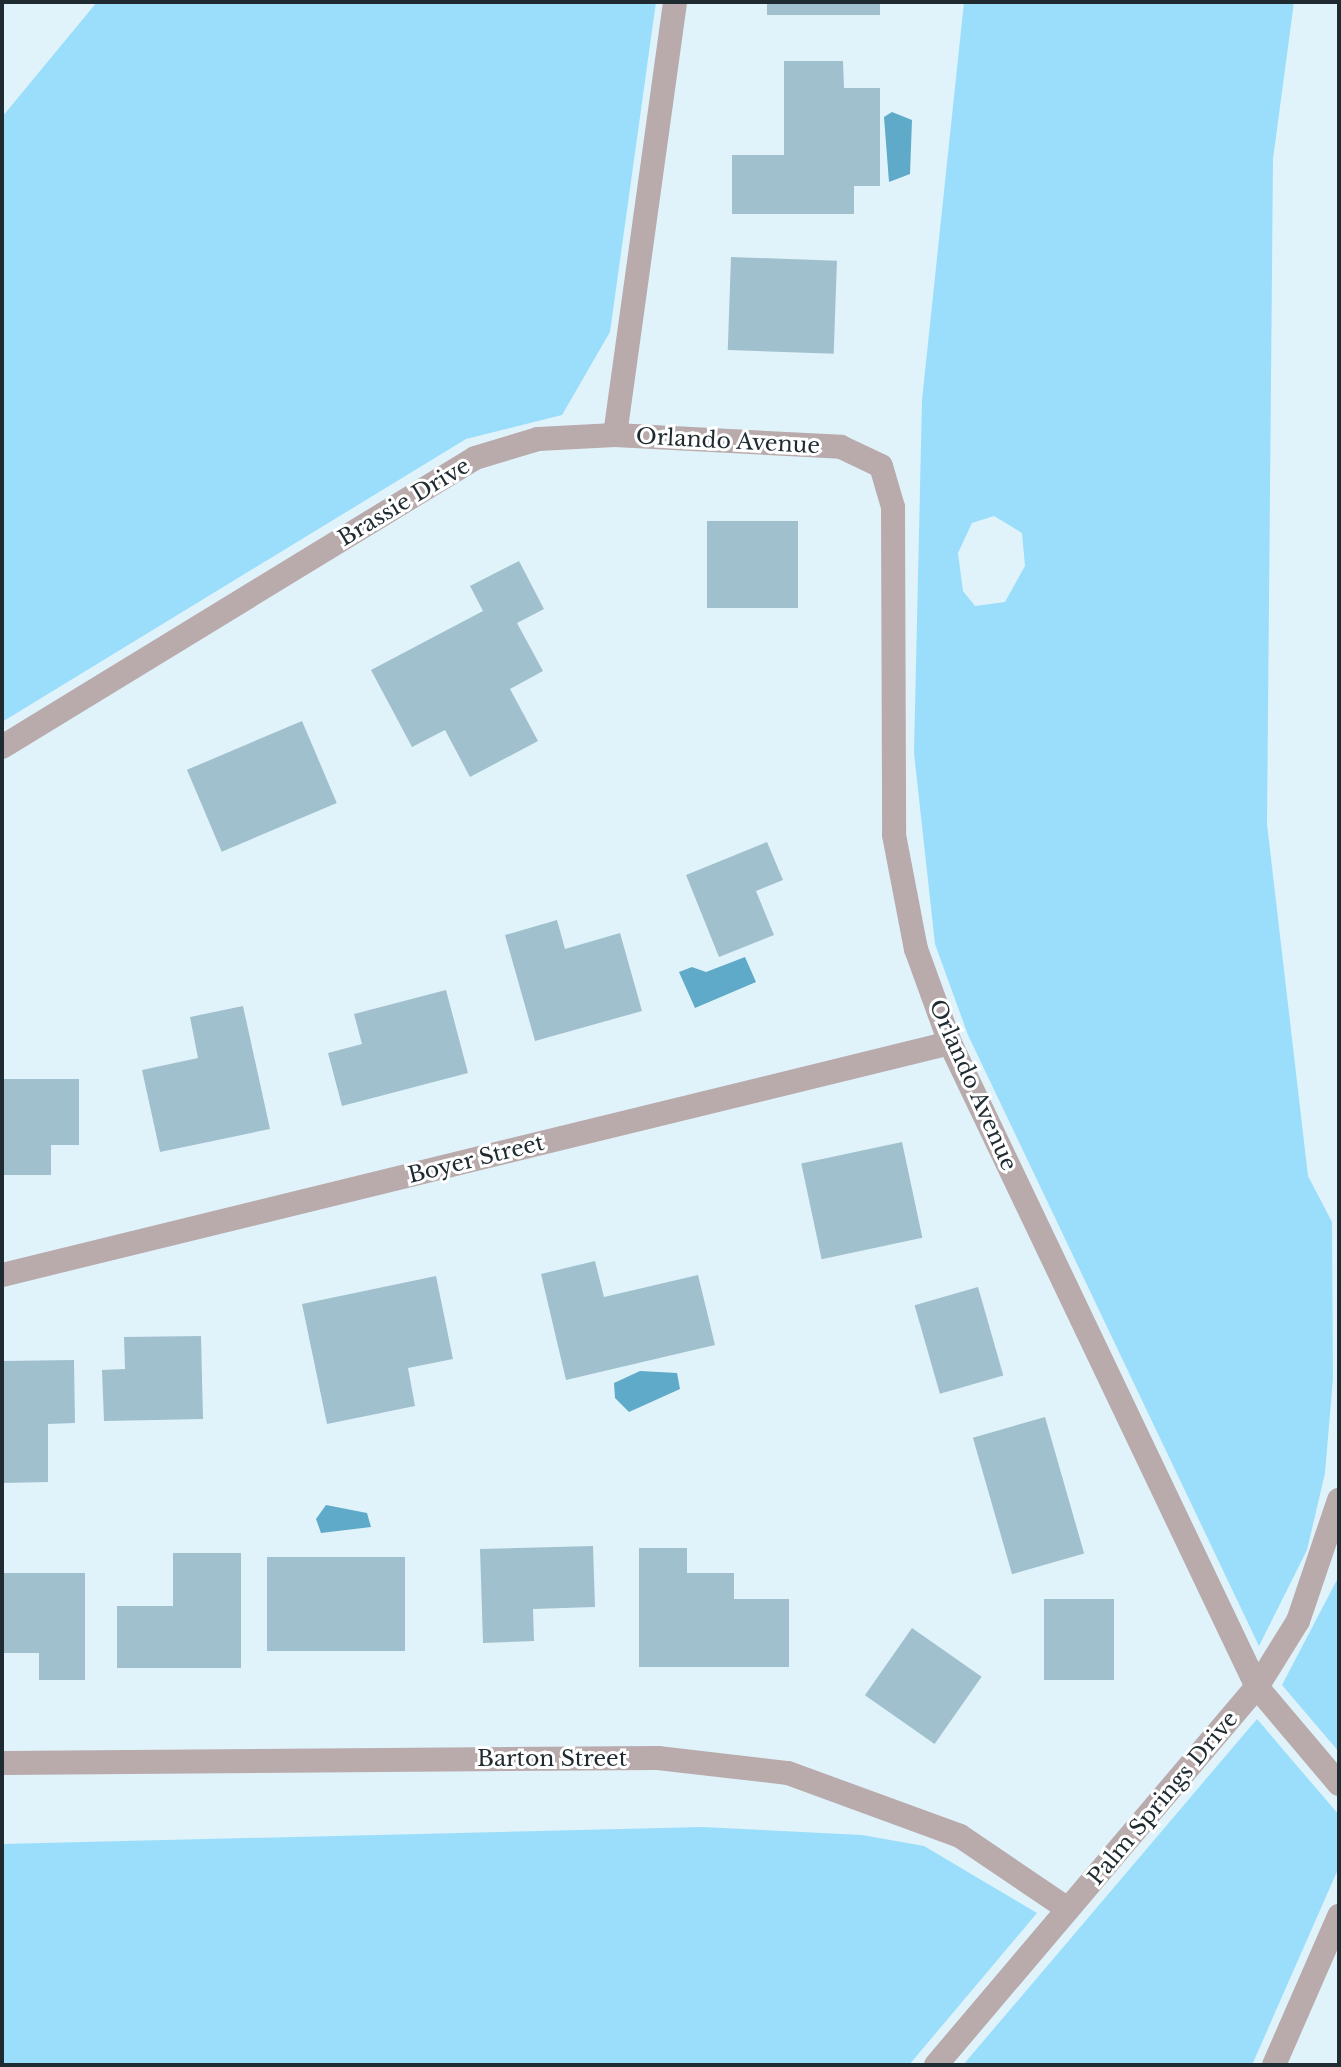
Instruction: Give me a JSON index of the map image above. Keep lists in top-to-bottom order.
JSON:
{
  "streets": {
    "street": [
      "Orlando Avenue",
      "Brassie Drive",
      "Boyer Street",
      "Barton Street",
      "Palm Springs Drive"
    ]
  },
  "crossings": [
    ["Orlando Avenue", "Brassie Drive"],
    ["Orlando Avenue", "Boyer Street"],
    ["Orlando Avenue", "Palm Springs Drive"],
    ["Barton Street", "Palm Springs Drive"]
  ]
}
